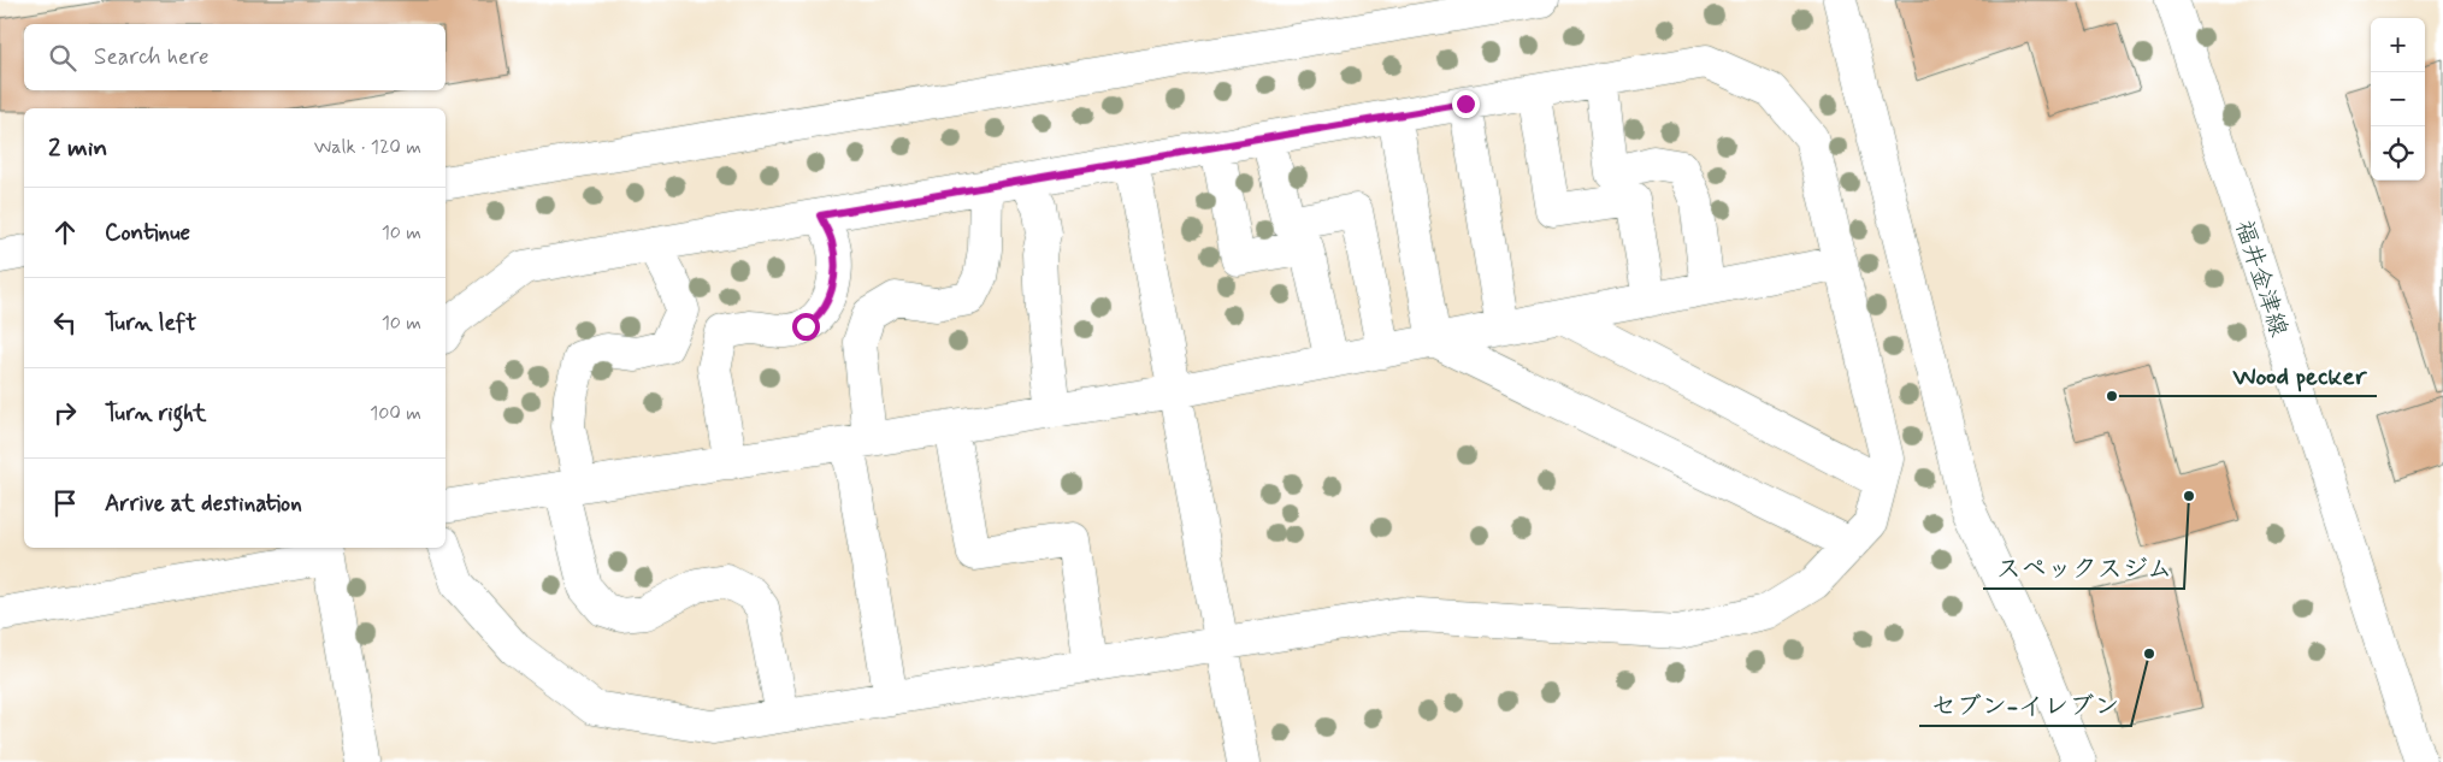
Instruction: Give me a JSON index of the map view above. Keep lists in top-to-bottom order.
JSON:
{
  "streets": {
    "street": ["福井金津線"]
  },
  "places": ["Wood pecker", "スペックスジム", "セブン-イレブン"],
  "page": {
    "map_buttons": ["+", "−"],
    "search": "Search here",
    "heading": ["2 min", "Walk · 120 m"],
    "list": [
      ["Continue", "10 m"],
      ["Turn left", "10 m"],
      ["Turn right", "100 m"],
      "Arrive at destination"
    ]
  }
}
